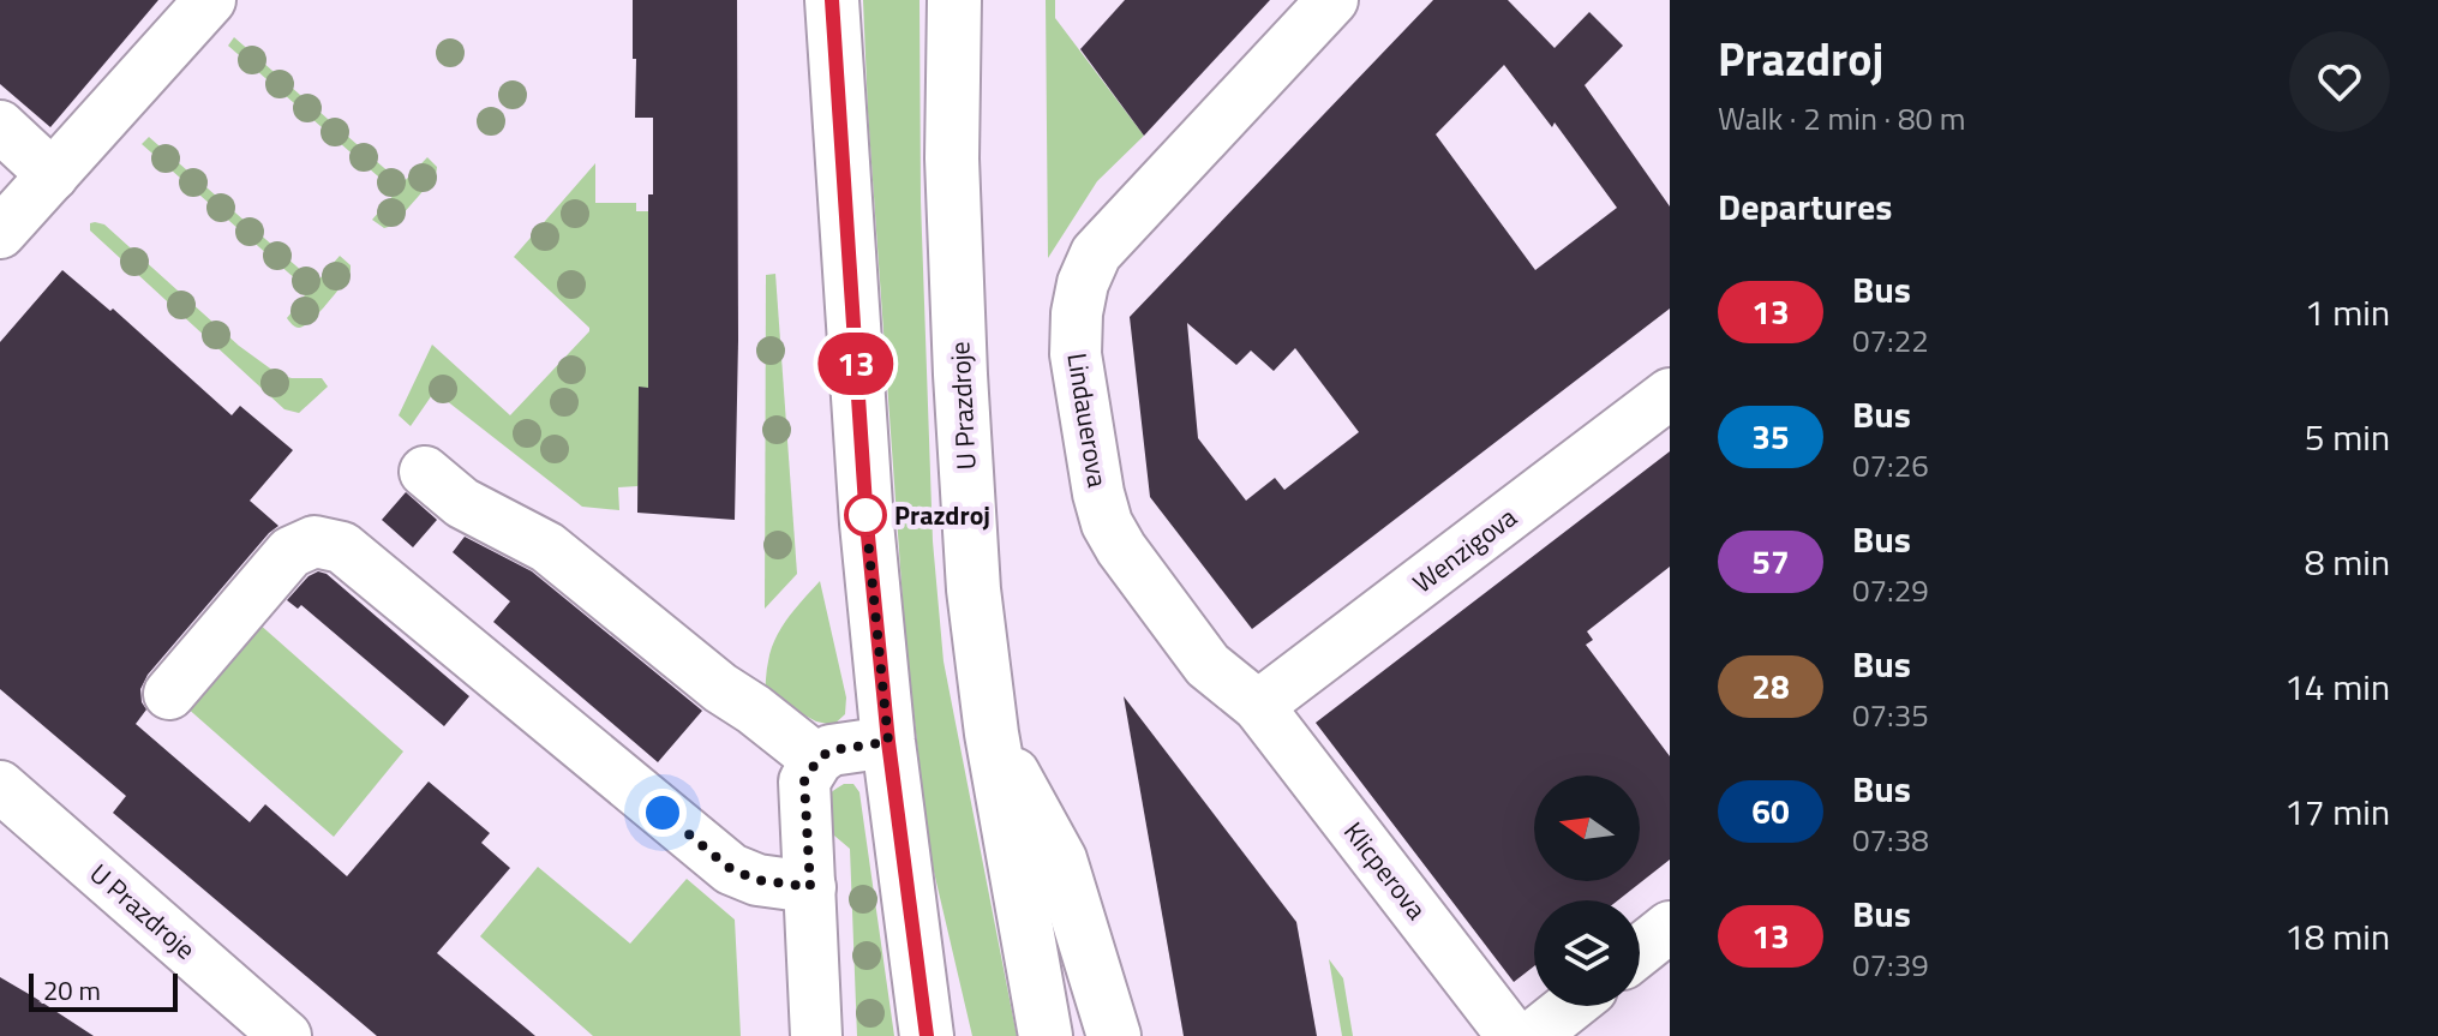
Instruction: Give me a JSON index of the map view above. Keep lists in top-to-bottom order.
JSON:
{
  "streets": {
    "main road": ["U Prazdroje"],
    "street": ["Lindauerova", "Wenzigova", "Klicperova"]
  },
  "crossings": [
    ["Lindauerova", "Wenzigova"],
    ["Lindauerova", "Klicperova"],
    ["Wenzigova", "Klicperova"]
  ],
  "places": ["Prazdroj"],
  "lines": ["bus line 13"],
  "scale_bar": "20 m",
  "north": "left",
  "page": {
    "on_map": "13",
    "heading": [
      ["Prazdroj", "Walk · 2 min · 80 m"],
      "Departures"
    ],
    "list": [
      {
        "mark": "13",
        "name": "Bus",
        "note": "07:22",
        "value": "1 min"
      },
      {
        "mark": "35",
        "name": "Bus",
        "note": "07:26",
        "value": "5 min"
      },
      {
        "mark": "57",
        "name": "Bus",
        "note": "07:29",
        "value": "8 min"
      },
      {
        "mark": "28",
        "name": "Bus",
        "note": "07:35",
        "value": "14 min"
      },
      {
        "mark": "60",
        "name": "Bus",
        "note": "07:38",
        "value": "17 min"
      },
      {
        "mark": "13",
        "name": "Bus",
        "note": "07:39",
        "value": "18 min"
      }
    ],
    "scale": "20 m"
  }
}
